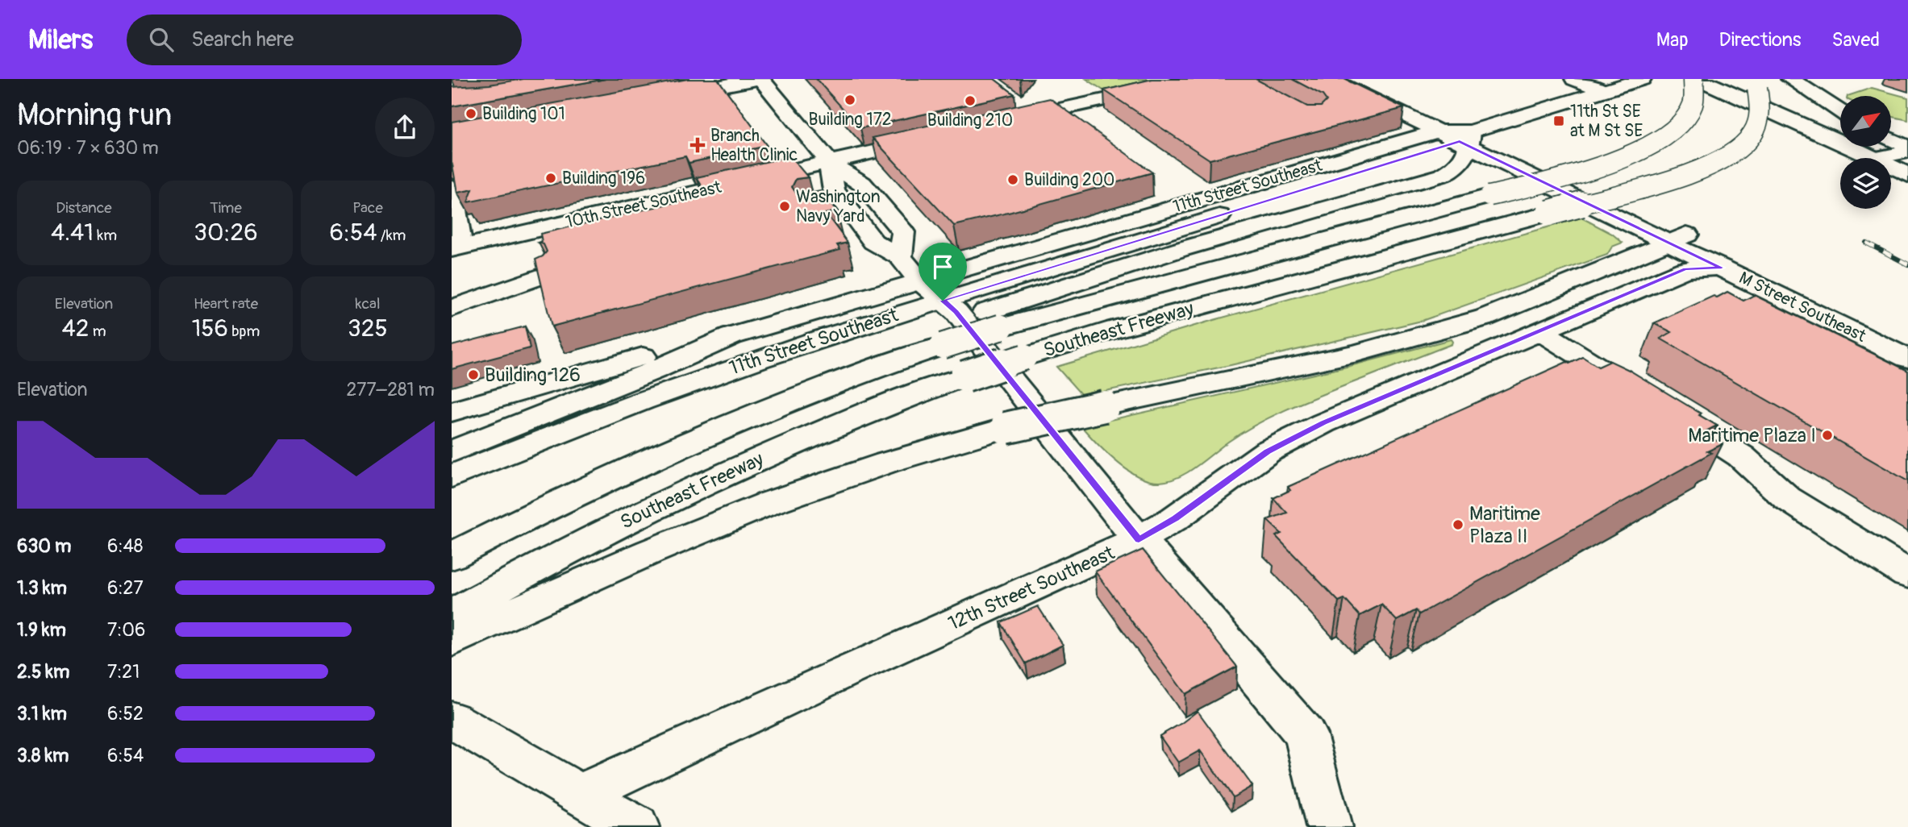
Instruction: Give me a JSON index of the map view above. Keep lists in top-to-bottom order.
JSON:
{
  "streets": {
    "main road": [
      "11th Street Southeast",
      "10th Street Southeast",
      "M Street Southeast",
      "Southeast Freeway",
      "12th Street Southeast"
    ]
  },
  "crossings": [
    ["11th Street Southeast", "M Street Southeast"],
    ["M Street Southeast", "12th Street Southeast"]
  ],
  "places": {
    "other": [
      "Building 172",
      "Building 210",
      "Building 101",
      "Building 196",
      "Building 200",
      "Washington Navy Yard",
      "Building 126",
      "Maritime Plaza I",
      "Maritime Plaza II"
    ],
    "transit": ["11th St SE at M St SE"],
    "health": ["Branch Health Clinic"]
  },
  "north": "top right",
  "page": {
    "header": "Milers",
    "search": "Search here",
    "nav": ["Map", "Directions", "Saved"],
    "heading": ["Morning run", "06:19 · 7 × 630 m"],
    "stats": [
      ["Distance", "4.41 km"],
      ["Time", "30:26"],
      ["Pace", "6:54 /km"],
      ["Elevation", "42 m"],
      ["Heart rate", "156 bpm"],
      ["kcal", "325"]
    ],
    "chart": ["Elevation", "277–281 m"],
    "list": [
      {
        "name": "630 m",
        "note": "6:48"
      },
      {
        "name": "1.3 km",
        "note": "6:27"
      },
      {
        "name": "1.9 km",
        "note": "7:06"
      },
      {
        "name": "2.5 km",
        "note": "7:21"
      },
      {
        "name": "3.1 km",
        "note": "6:52"
      },
      {
        "name": "3.8 km",
        "note": "6:54"
      }
    ]
  }
}
